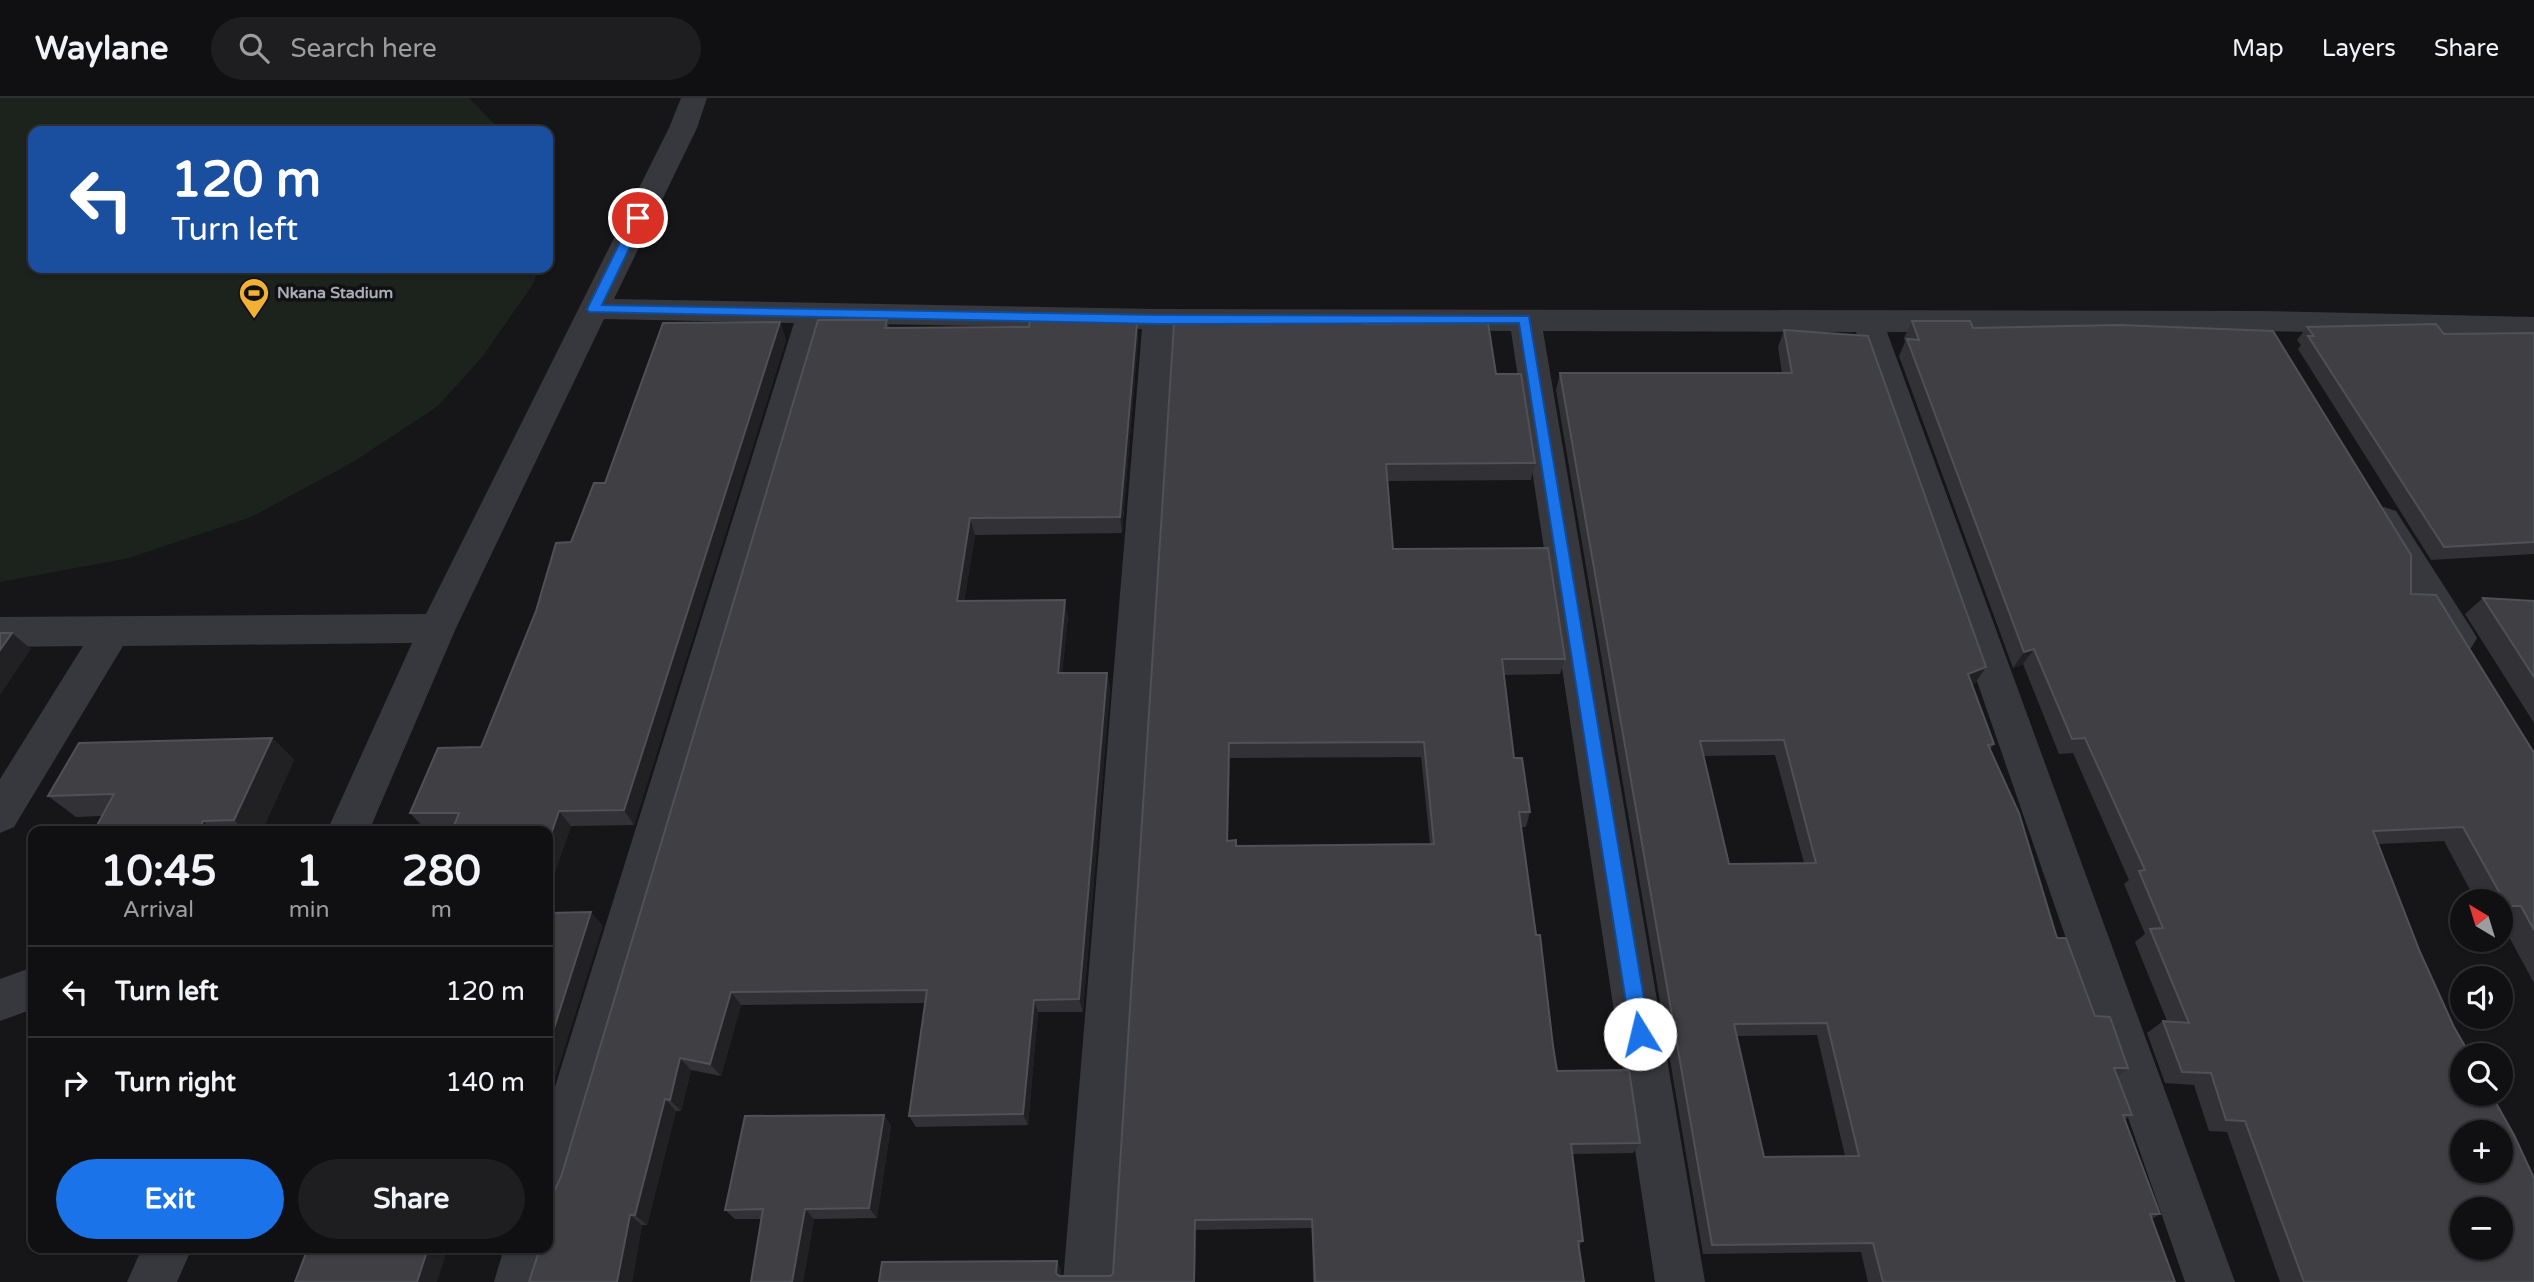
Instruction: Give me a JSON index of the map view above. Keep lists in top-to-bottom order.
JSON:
{
  "places": {
    "sports": ["Nkana Stadium"]
  },
  "north": "top left",
  "page": {
    "header": "Waylane",
    "search": "Search here",
    "nav": ["Map", "Layers", "Share"],
    "turn": ["120 m", "Turn left"],
    "eta": [
      "10:45",
      "Arrival",
      "1",
      "min",
      "280",
      "m"
    ],
    "map_buttons": ["+", "−"],
    "list": [
      {
        "name": "Turn left",
        "value": "120 m"
      },
      {
        "name": "Turn right",
        "value": "140 m"
      }
    ],
    "buttons": ["Exit", "Share"]
  }
}
